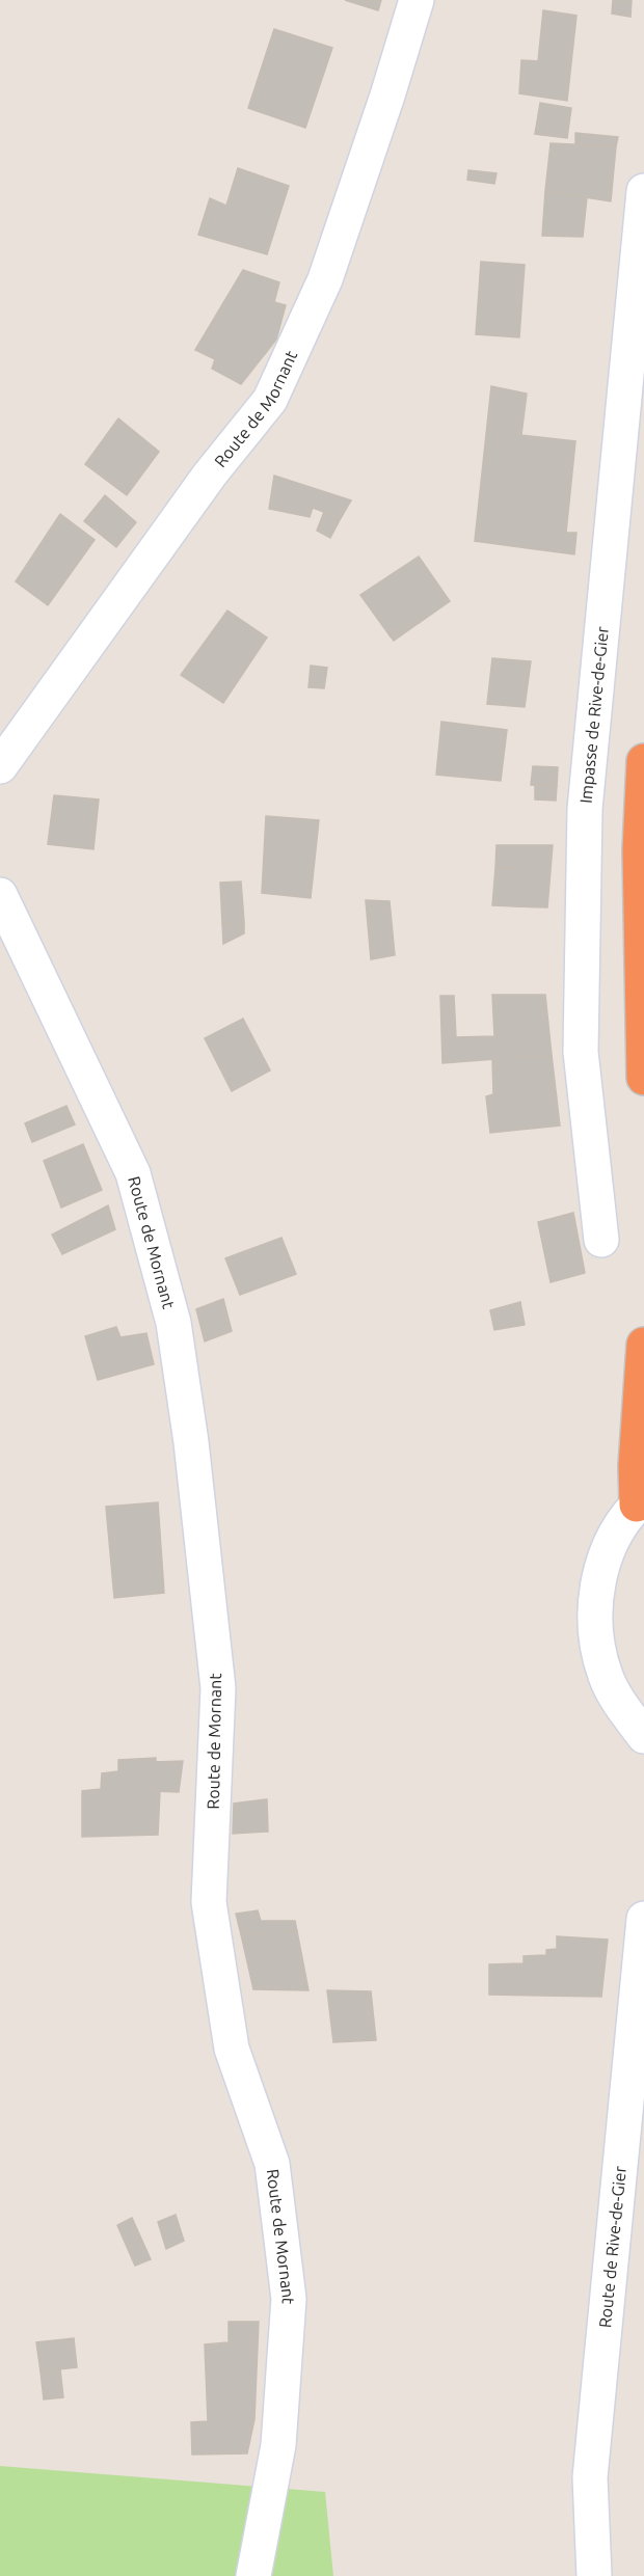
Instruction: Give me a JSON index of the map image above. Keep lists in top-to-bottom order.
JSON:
{
  "streets": {
    "main road": ["Route de Mornant", "Impasse de Rive-de-Gier", "Route de Rive-de-Gier"]
  }
}
